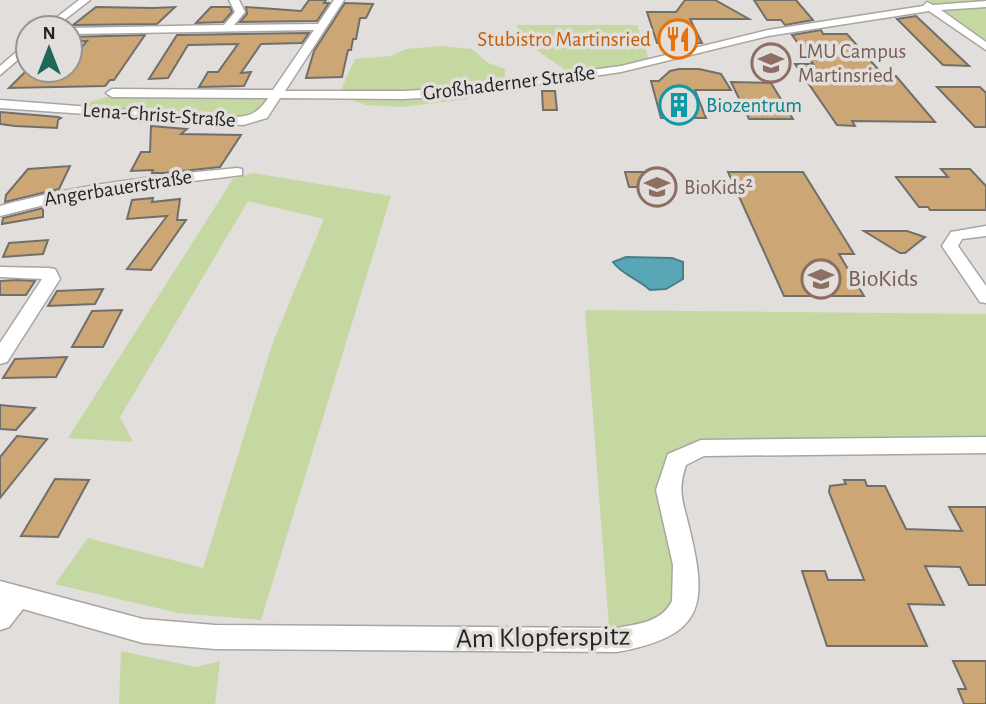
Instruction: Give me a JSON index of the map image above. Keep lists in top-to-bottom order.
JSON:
{
  "streets": {
    "street": [
      "Großhaderner Straße",
      "Lena-Christ-Straße",
      "Angerbauerstraße",
      "Am Klopferspitz"
    ]
  },
  "crossings": [
    ["Großhaderner Straße", "Lena-Christ-Straße"]
  ],
  "places": {
    "restaurant": ["Stubistro Martinsried"],
    "school or university": ["LMU Campus Martinsried", "BioKids²", "BioKids"],
    "building": ["Biozentrum"]
  },
  "north": "top"
}
